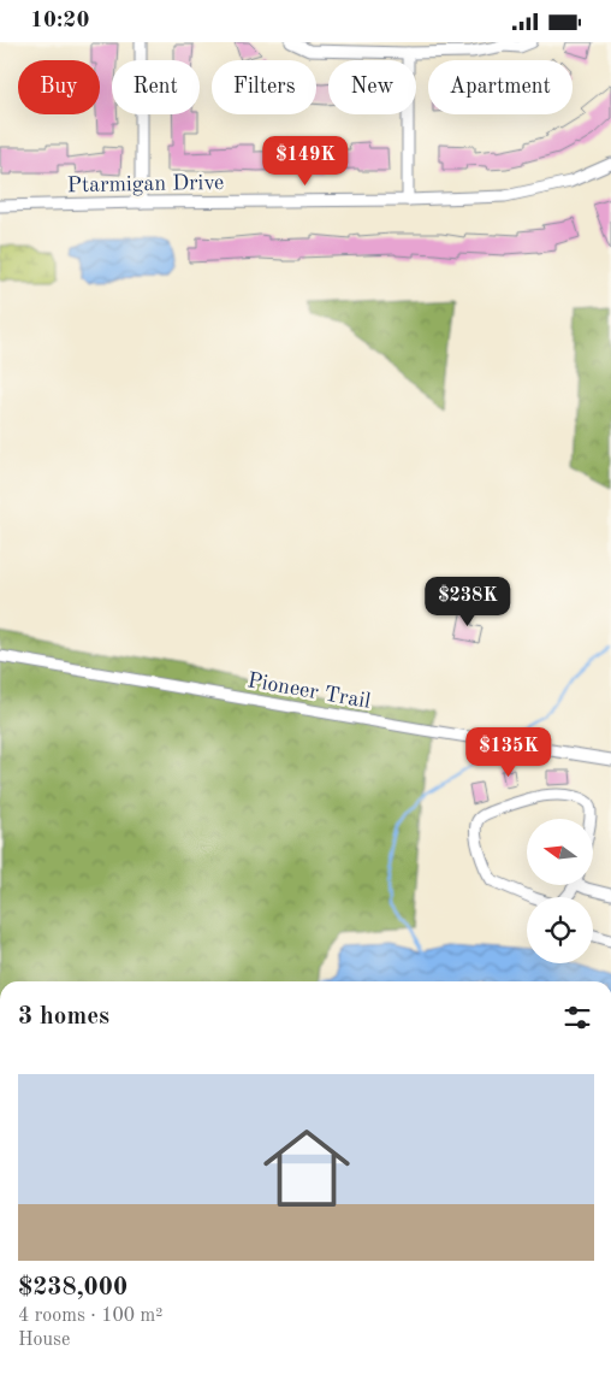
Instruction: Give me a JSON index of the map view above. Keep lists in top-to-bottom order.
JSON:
{
  "streets": {
    "street": ["Ptarmigan Drive", "Pioneer Trail"]
  },
  "north": "left",
  "page": {
    "status": "10:20",
    "chip": [
      "Buy",
      "Rent",
      "Filters",
      "New",
      "Apartment"
    ],
    "price": ["$149K", "$238K", "$135K"],
    "heading": "3 homes",
    "list": [
      {
        "name": "$238,000",
        "note": "4 rooms · 100 m² · House"
      }
    ]
  }
}
